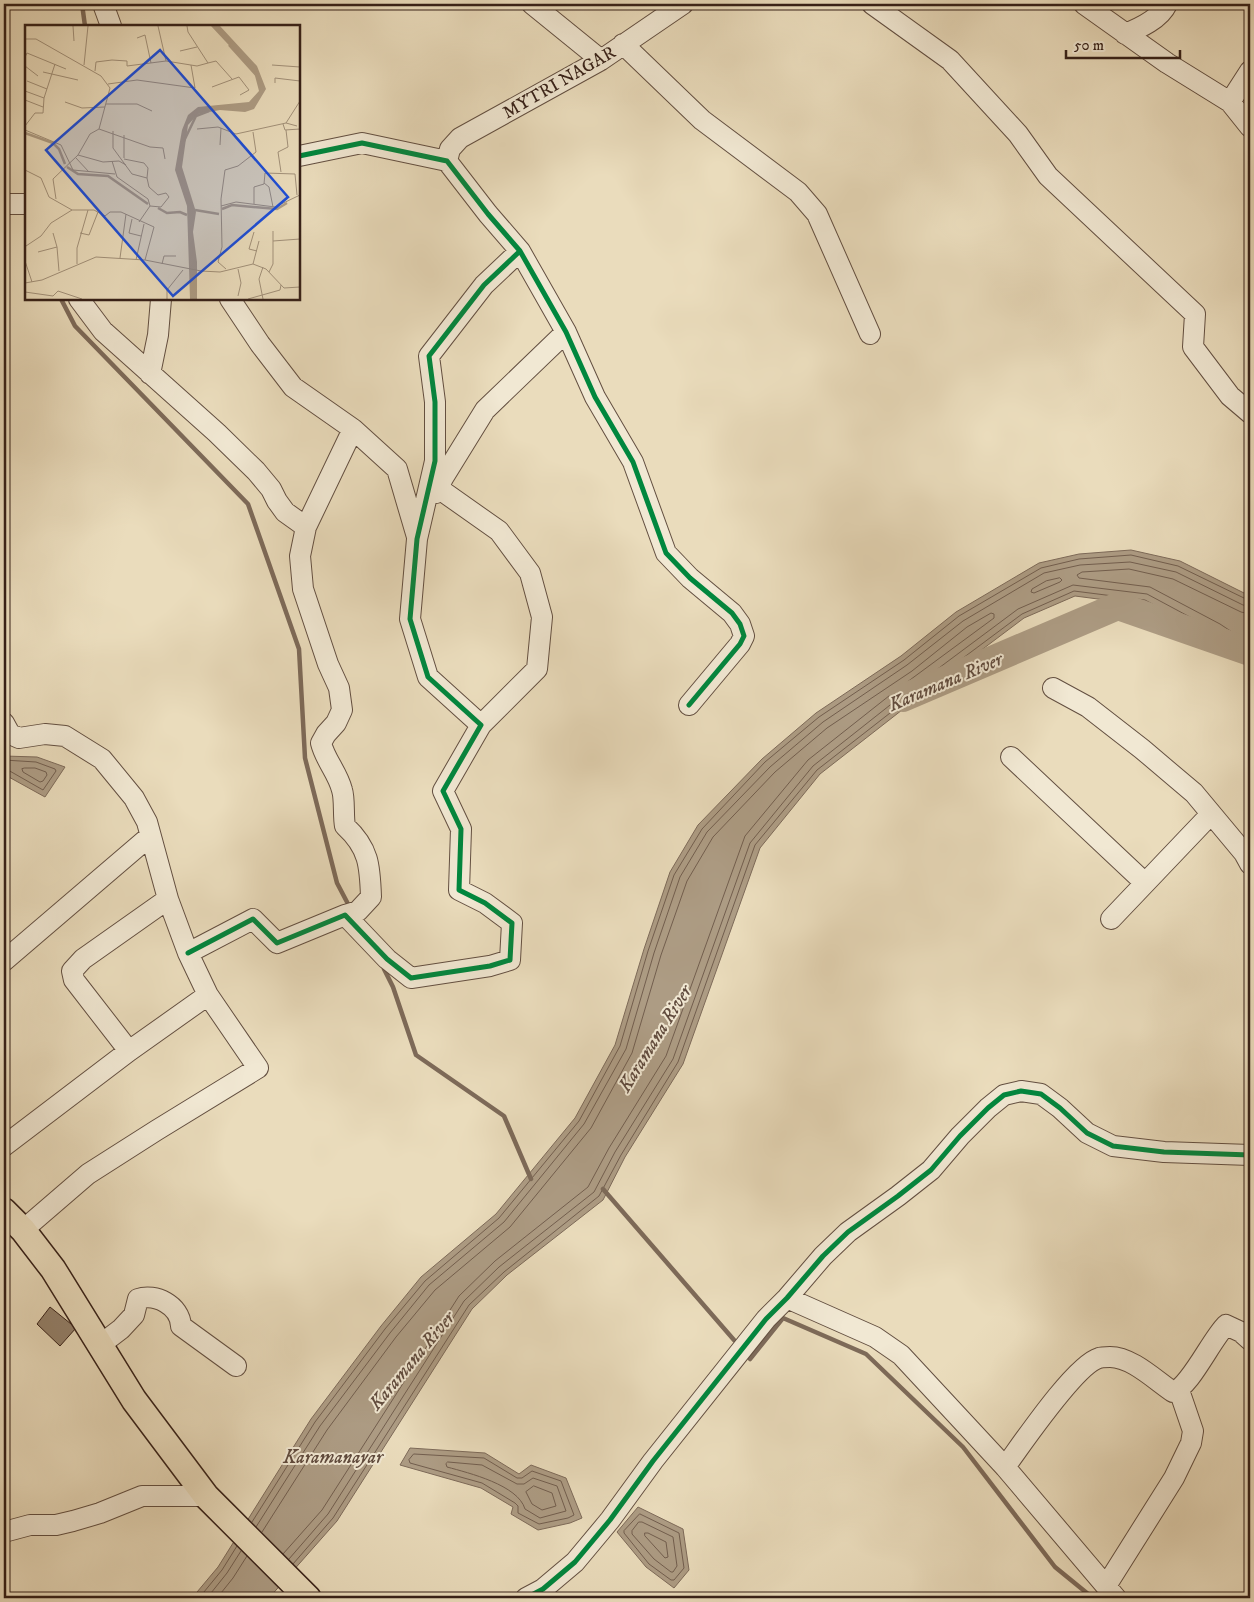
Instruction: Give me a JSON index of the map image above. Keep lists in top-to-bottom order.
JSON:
{
  "streets": {
    "street": ["MYTRI NAGAR"]
  },
  "water": ["Karamana River", "Karamanayar"],
  "scale_bar": "50 m"
}
